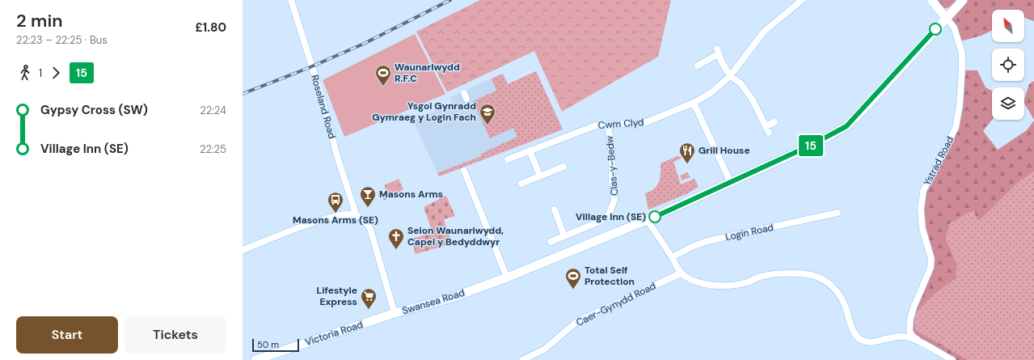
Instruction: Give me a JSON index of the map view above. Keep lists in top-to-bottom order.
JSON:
{
  "streets": {
    "main road": ["Ystrad Road", "Swansea Road", "Victoria Road"],
    "street": [
      "Roseland Road",
      "Cwm Clyd",
      "Clas-y-Bedw",
      "Login Road",
      "Caer-Gynydd Road"
    ]
  },
  "crossings": [
    ["Roseland Road", "Swansea Road"],
    ["Cwm Clyd", "Clas-y-Bedw"],
    ["Ystrad Road", "Swansea Road"],
    ["Swansea Road", "Victoria Road"]
  ],
  "places": {
    "sports": ["Waunarlwydd R.F.C", "Total Self Protection"],
    "school or university": ["Ysgol Gynradd Gymraeg y Login Fach"],
    "restaurant": ["Grill House"],
    "bar": ["Masons Arms"],
    "bus stop": ["Masons Arms (SE)"],
    "other": ["Village Inn (SE)"],
    "church": ["Seion Waunarlwydd, Capel y Bedyddwyr"],
    "supermarket": ["Lifestyle Express"]
  },
  "lines": ["bus line 15"],
  "scale_bar": "50 m",
  "north": "top left",
  "page": {
    "heading": ["2 min", "22:23 – 22:25 · Bus", "£1.80"],
    "on_map": "15",
    "legs": ["1", "15"],
    "list": [
      {
        "name": "Gypsy Cross (SW)",
        "value": "22:24"
      },
      {
        "name": "Village Inn (SE)",
        "value": "22:25"
      }
    ],
    "buttons": ["Start", "Tickets"],
    "scale": "50 m"
  }
}
